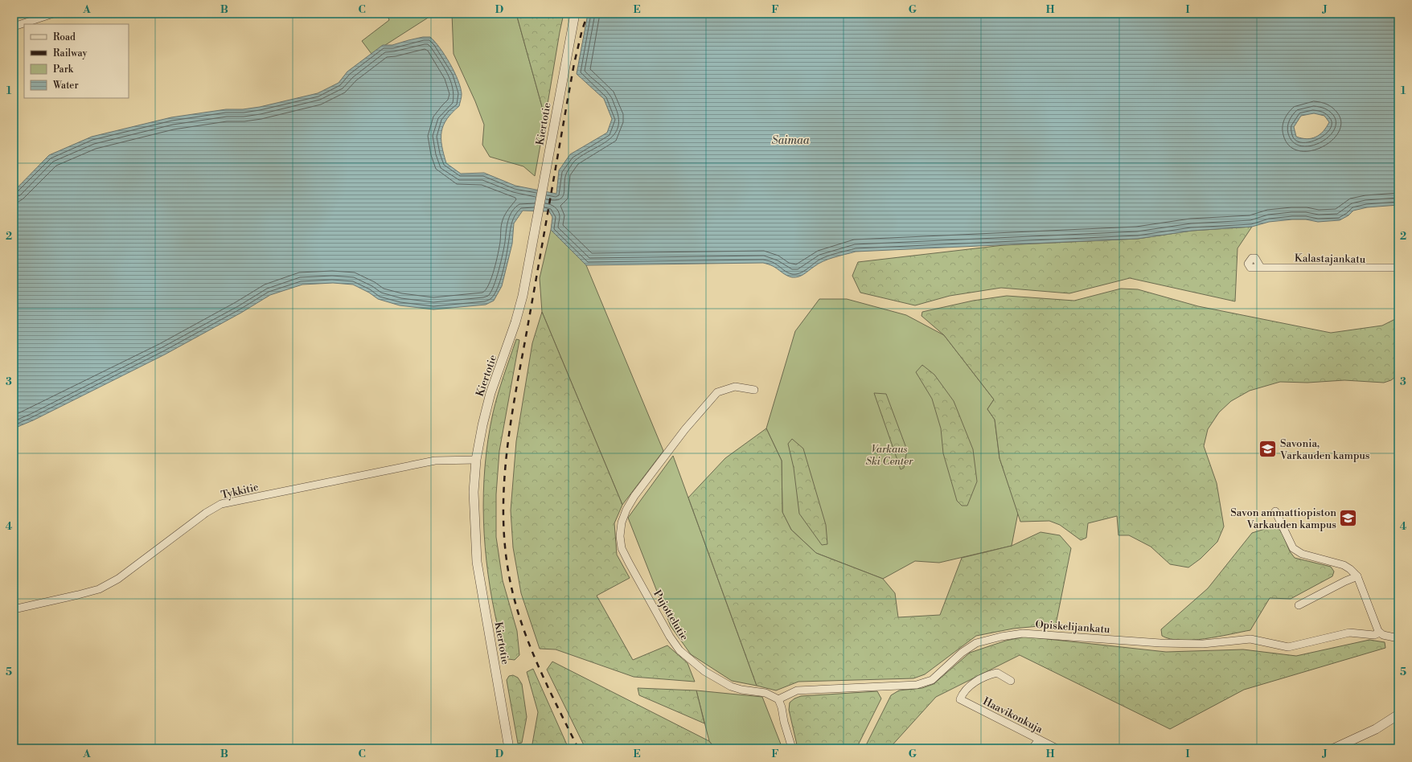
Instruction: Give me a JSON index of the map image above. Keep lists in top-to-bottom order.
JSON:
{
  "streets": {
    "street": [
      "Kiertotie",
      "Kalastajankatu",
      "Tykkitie",
      "Pujottelutie",
      "Opiskelijankatu",
      "Haavikonkuja"
    ]
  },
  "crossings": [
    ["Kiertotie", "Tykkitie"],
    ["Pujottelutie", "Opiskelijankatu"]
  ],
  "water": ["Saimaa"],
  "parks": ["Varkaus Ski Center"],
  "places": {
    "school or university": ["Savonia, Varkauden kampus", "Savon ammattiopiston Varkauden kampus"]
  },
  "legend": [
    "Road",
    "Railway",
    "Park",
    "Water"
  ],
  "grid": {
    "columns": [
      "A",
      "B",
      "C",
      "D",
      "E",
      "F",
      "G",
      "H",
      "I",
      "J"
    ],
    "rows": [
      "1",
      "2",
      "3",
      "4",
      "5"
    ]
  }
}
